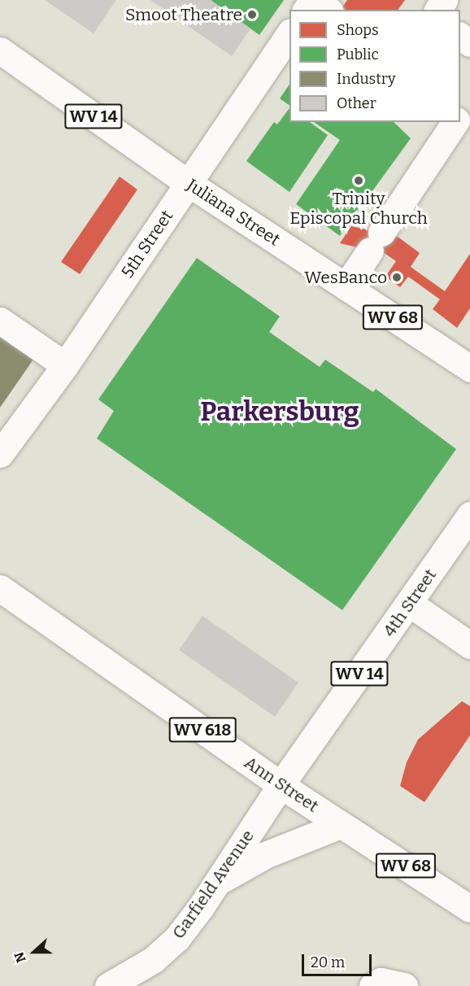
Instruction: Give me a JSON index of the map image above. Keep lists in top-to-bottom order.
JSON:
{
  "streets": {
    "main road": [
      "WV 14",
      "Juliana Street",
      "5th Street",
      "WV 68",
      "4th Street",
      "WV 618",
      "Ann Street",
      "Garfield Avenue"
    ]
  },
  "crossings": [
    ["Juliana Street", "5th Street"],
    ["4th Street", "Ann Street"],
    ["4th Street", "Garfield Avenue"],
    ["Ann Street", "Garfield Avenue"]
  ],
  "districts": ["Parkersburg"],
  "places": ["Smoot Theatre", "Trinity Episcopal Church", "WesBanco"],
  "legend": [
    "Shops",
    "Public",
    "Industry",
    "Other"
  ],
  "scale_bar": "20 m",
  "north": "left"
}
